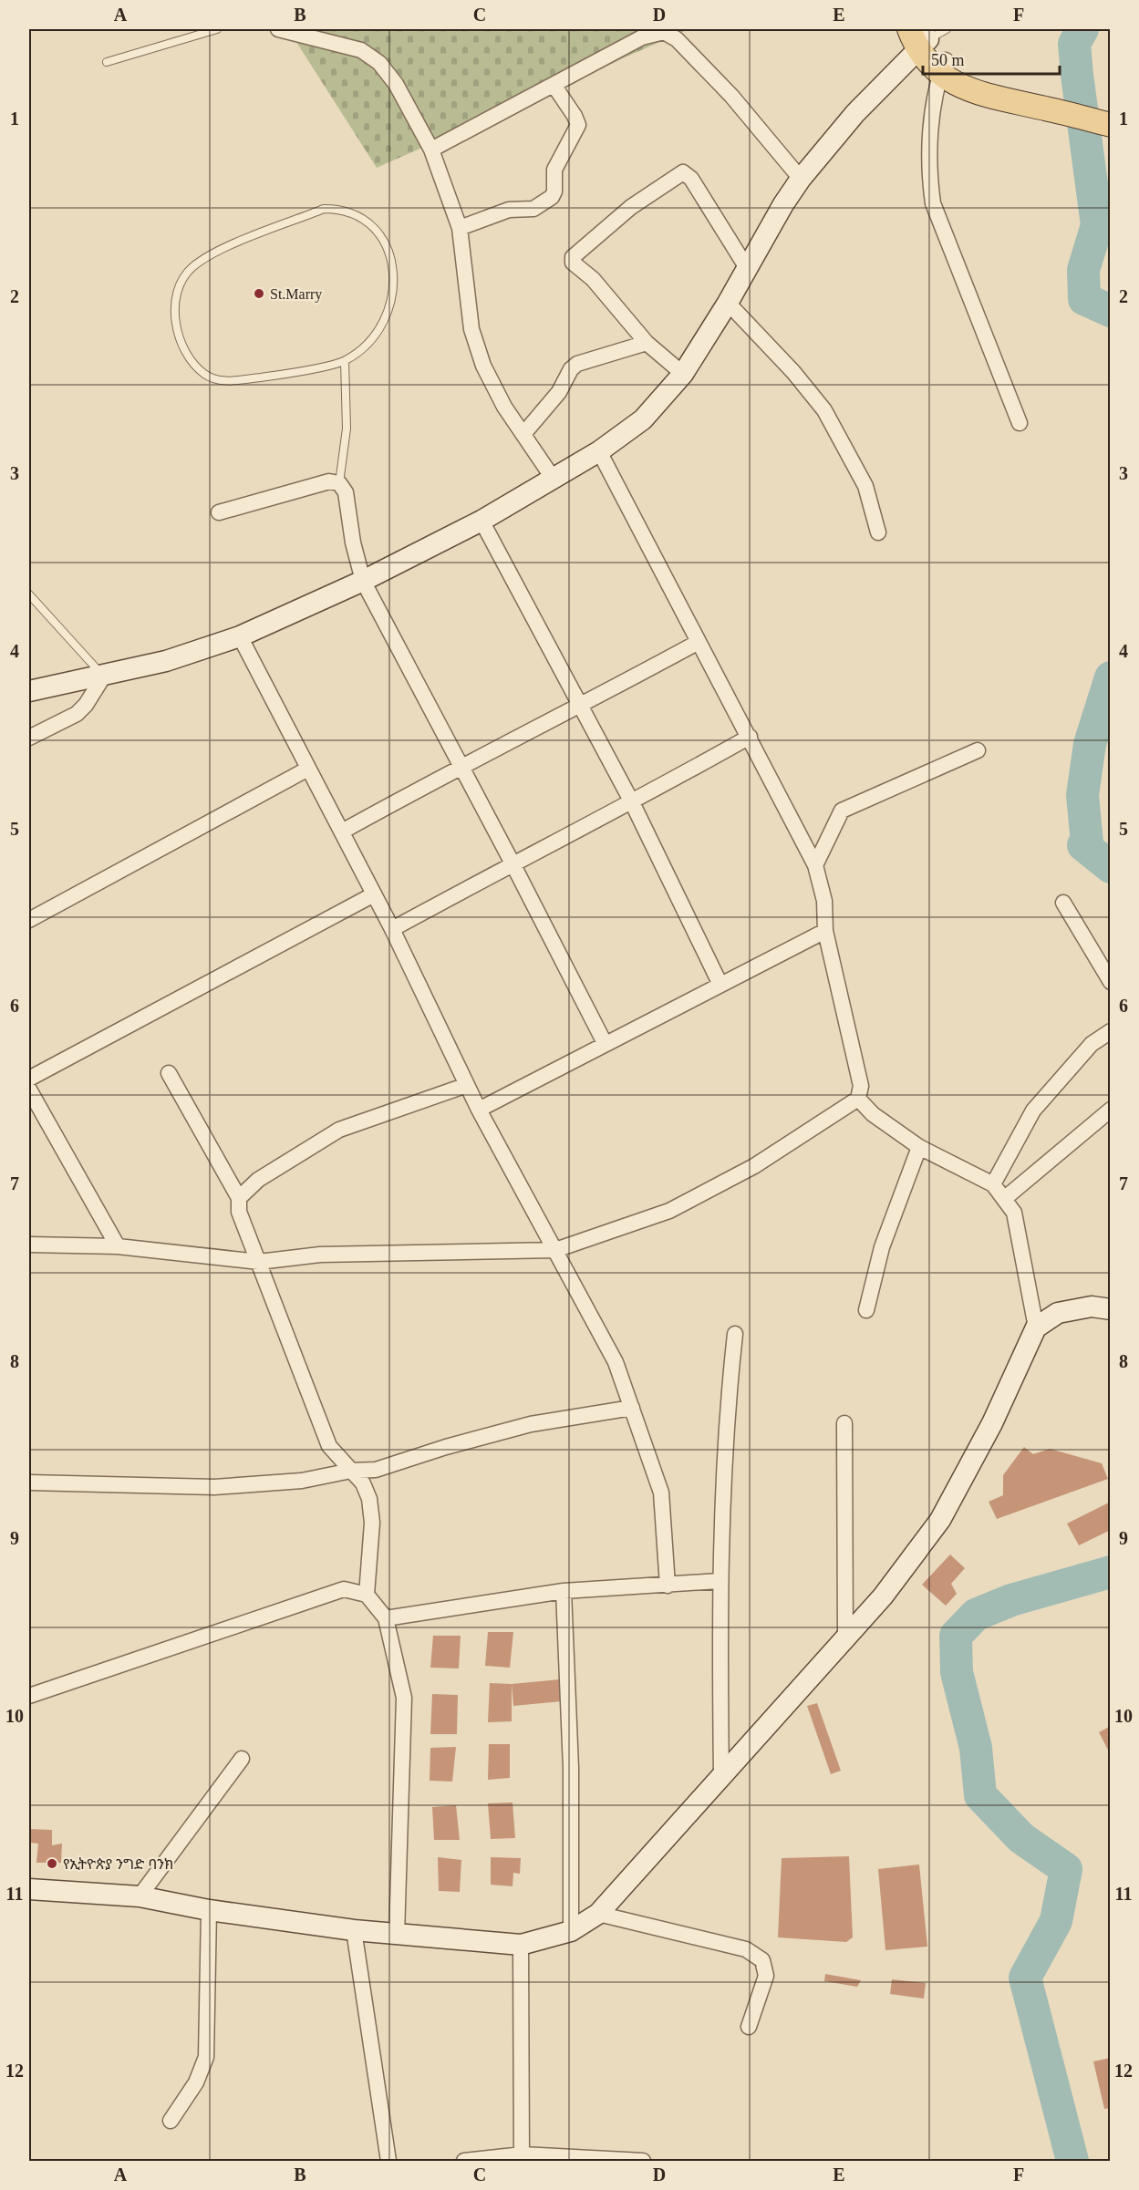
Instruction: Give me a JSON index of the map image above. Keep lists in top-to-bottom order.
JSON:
{
  "places": ["St.Marry", "የኢትዮጵያ ንግድ ባንክ"],
  "scale_bar": "50 m",
  "grid": {
    "columns": [
      "A",
      "B",
      "C",
      "D",
      "E",
      "F"
    ],
    "rows": [
      "1",
      "2",
      "3",
      "4",
      "5",
      "6",
      "7",
      "8",
      "9",
      "10",
      "11",
      "12"
    ]
  }
}
